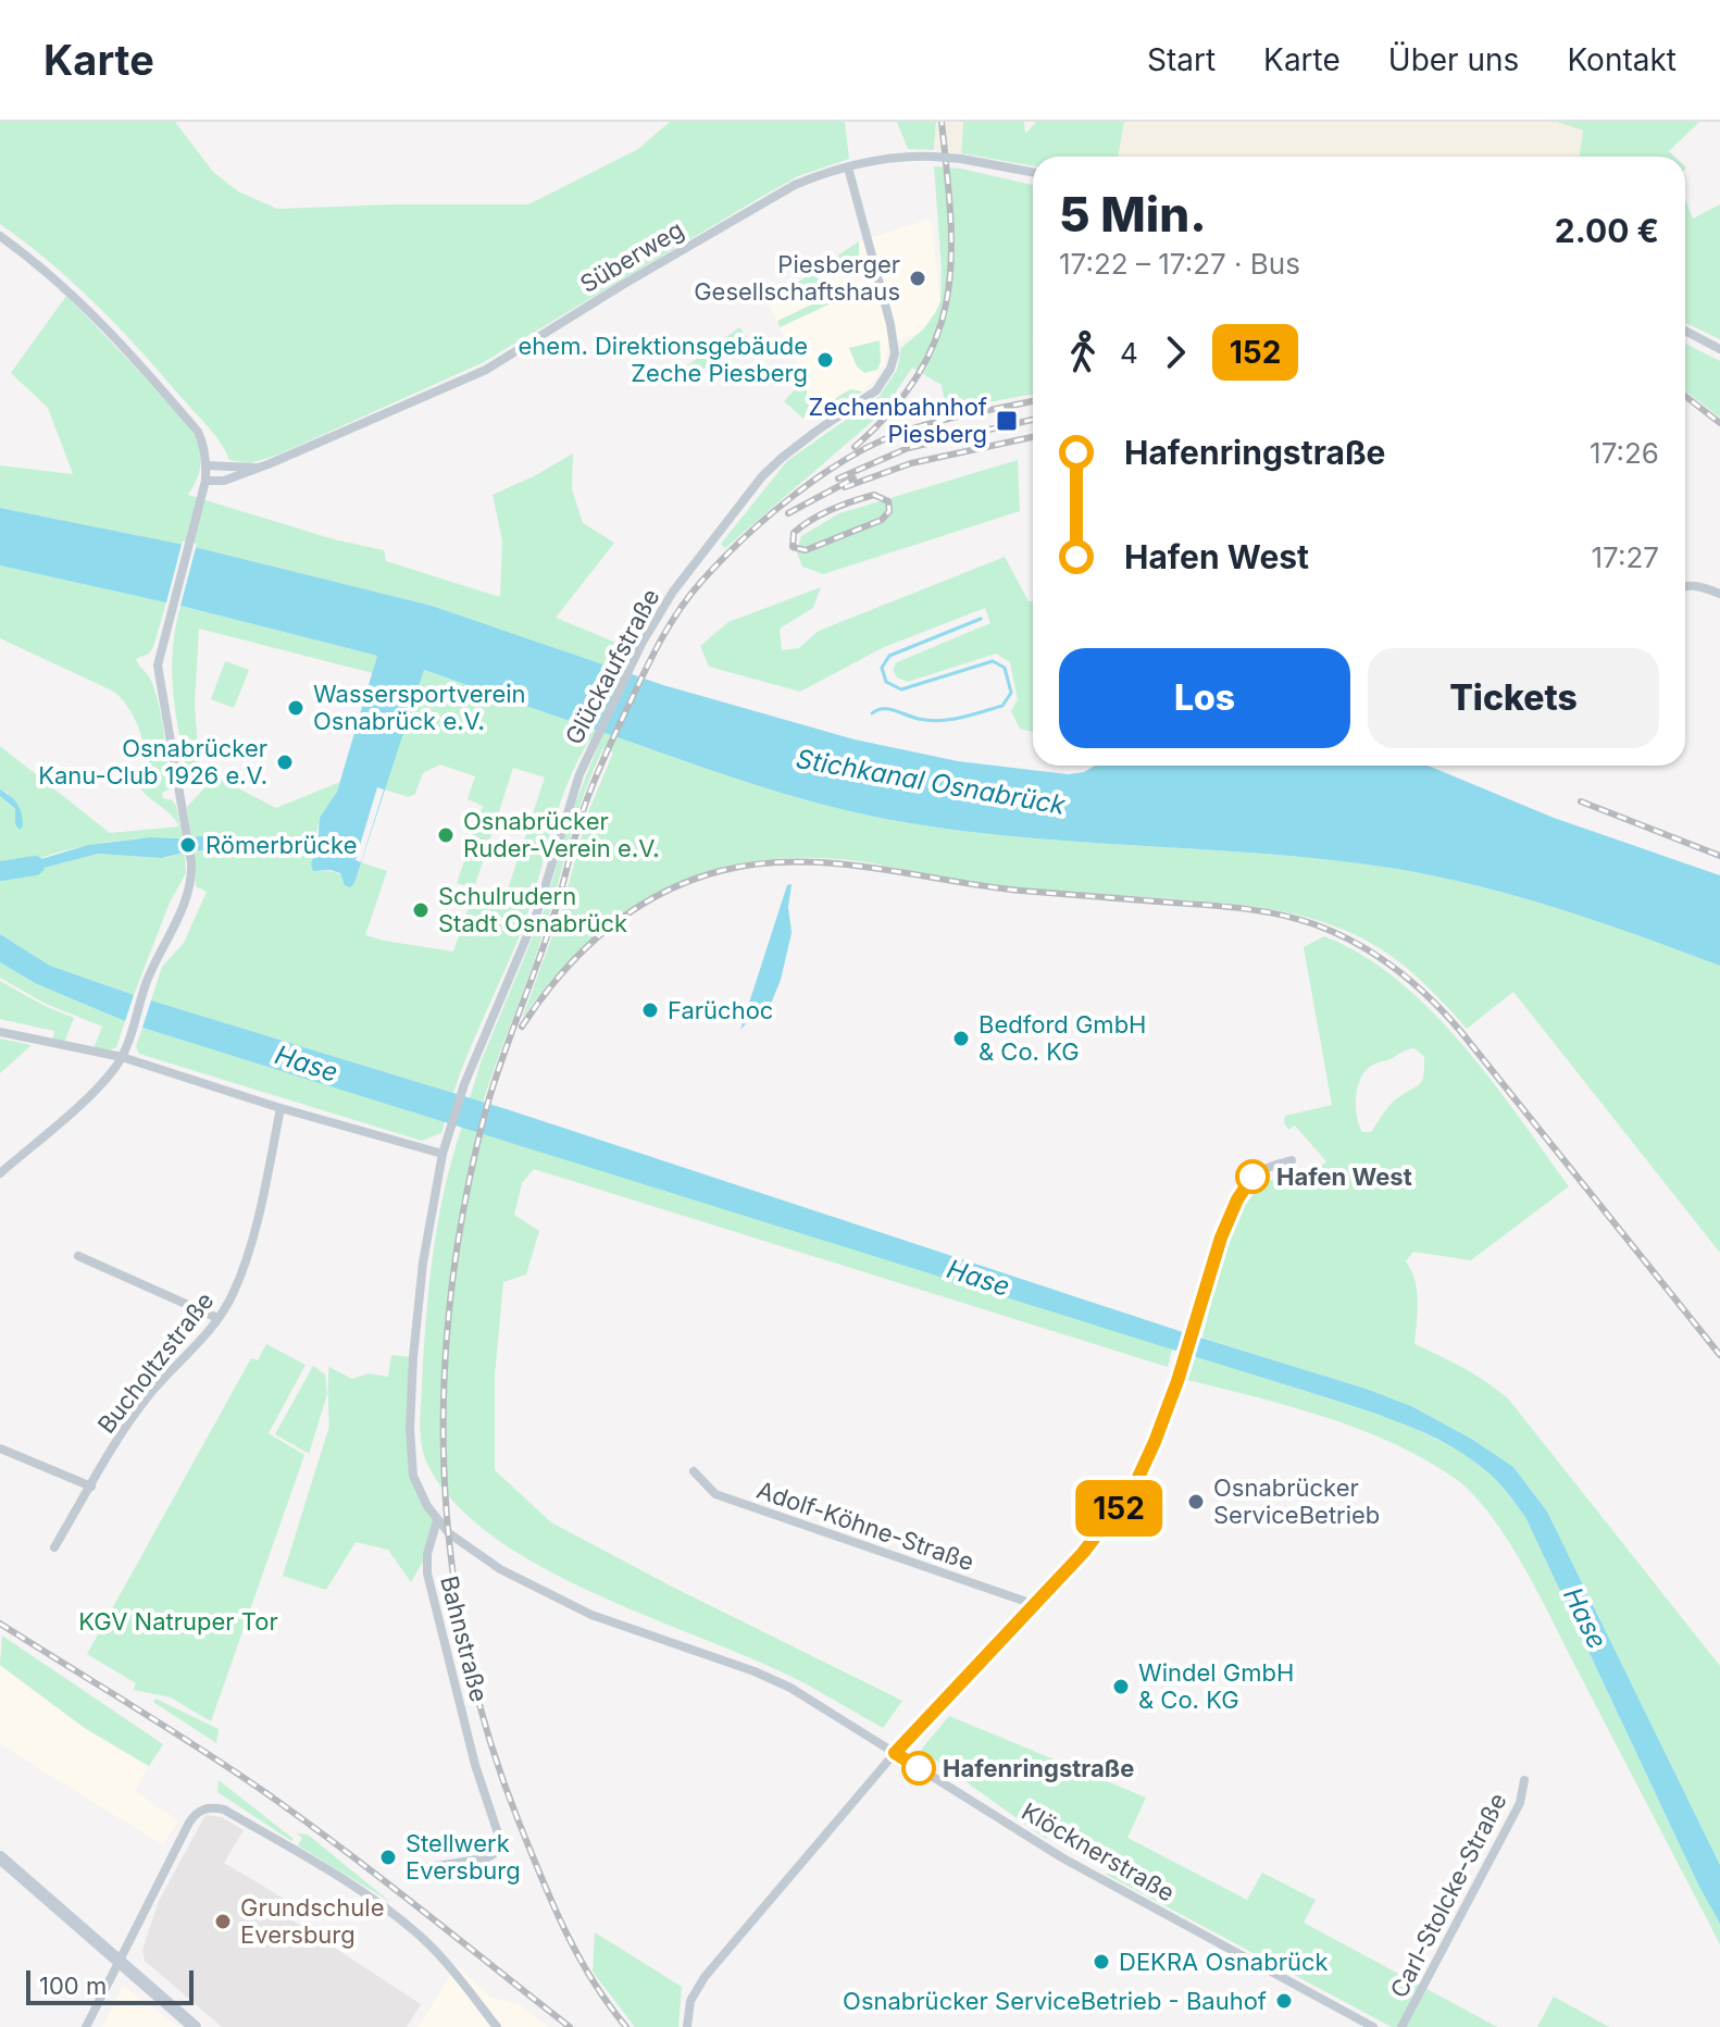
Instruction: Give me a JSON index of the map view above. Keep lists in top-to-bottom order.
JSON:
{
  "streets": {
    "street": [
      "Süberweg",
      "Glückaufstraße",
      "Bucholtzstraße",
      "Adolf-Köhne-Straße",
      "Bahnstraße",
      "Klöcknerstraße",
      "Carl-Stolcke-Straße"
    ]
  },
  "crossings": [
    ["Süberweg", "Glückaufstraße"],
    ["Bahnstraße", "Klöcknerstraße"]
  ],
  "water": ["Stichkanal Osnabrück", "Hase"],
  "parks": ["KGV Natruper Tor"],
  "places": {
    "other": [
      "Piesberger Gesellschaftshaus",
      "ehem. Direktionsgebäude Zeche Piesberg",
      "Wassersportverein Osnabrück e.V.",
      "Osnabrücker Kanu-Club 1926 e.V.",
      "Osnabrücker Ruder-Verein e.V.",
      "Römerbrücke",
      "Schulrudern Stadt Osnabrück",
      "Farüchoc",
      "Bedford GmbH & Co. KG",
      "Hafen West",
      "Osnabrücker ServiceBetrieb",
      "Windel GmbH & Co. KG",
      "Hafenringstraße",
      "Stellwerk Eversburg",
      "Grundschule Eversburg",
      "DEKRA Osnabrück",
      "Osnabrücker ServiceBetrieb - Bauhof"
    ],
    "transit": ["Zechenbahnhof Piesberg"]
  },
  "lines": ["bus line 152"],
  "scale_bar": "100 m",
  "page": {
    "header": "Karte",
    "nav": [
      "Start",
      "Karte",
      "Über uns",
      "Kontakt"
    ],
    "on_map": "152",
    "heading": ["5 Min.", "17:22 – 17:27 · Bus", "2.00 €"],
    "legs": ["4", "152"],
    "list": [
      {
        "name": "Hafenringstraße",
        "value": "17:26"
      },
      {
        "name": "Hafen West",
        "value": "17:27"
      }
    ],
    "buttons": ["Los", "Tickets"],
    "scale": "100 m"
  }
}
